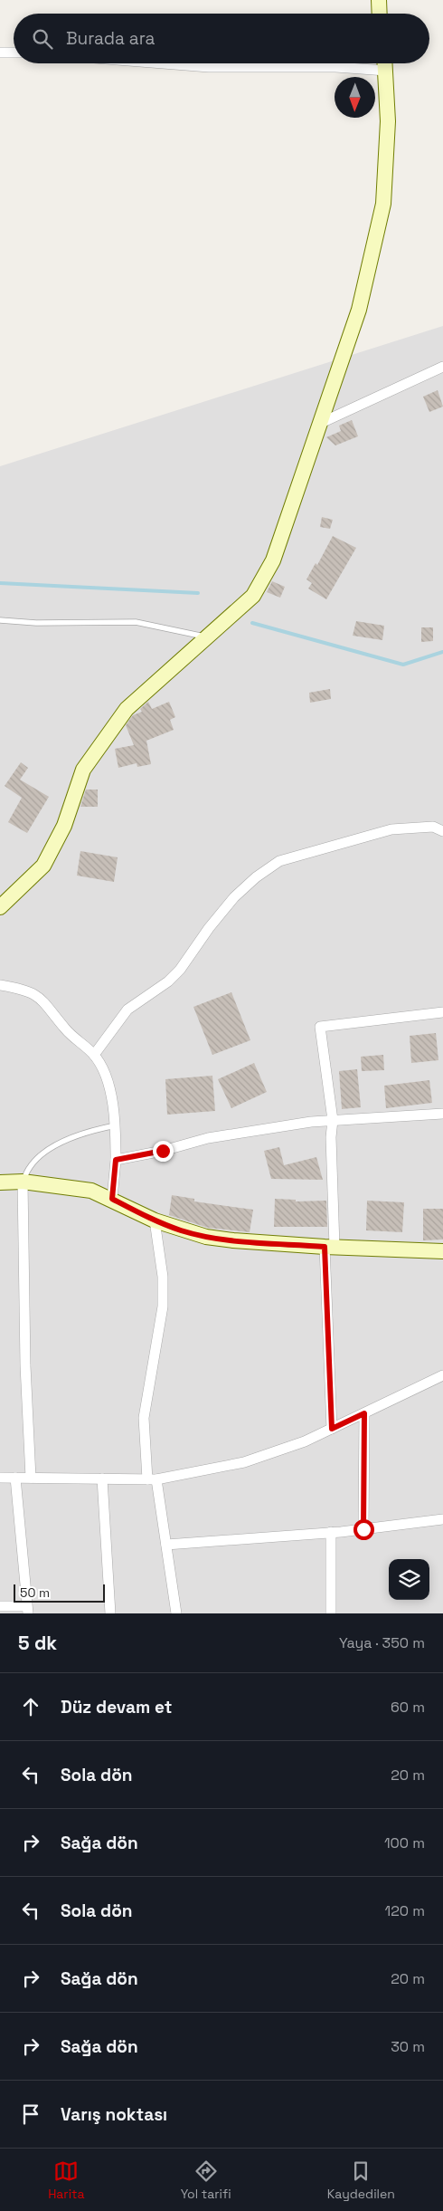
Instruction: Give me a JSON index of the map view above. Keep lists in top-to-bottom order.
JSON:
{
  "scale_bar": "50 m",
  "north": "bottom",
  "page": {
    "search": "Burada ara",
    "scale": "50 m",
    "heading": ["5 dk", "Yaya · 350 m"],
    "list": [
      ["Düz devam et", "60 m"],
      ["Sola dön", "20 m"],
      ["Sağa dön", "100 m"],
      ["Sola dön", "120 m"],
      ["Sağa dön", "20 m"],
      ["Sağa dön", "30 m"],
      "Varış noktası"
    ],
    "nav": ["Harita", "Yol tarifi", "Kaydedilen"]
  }
}
